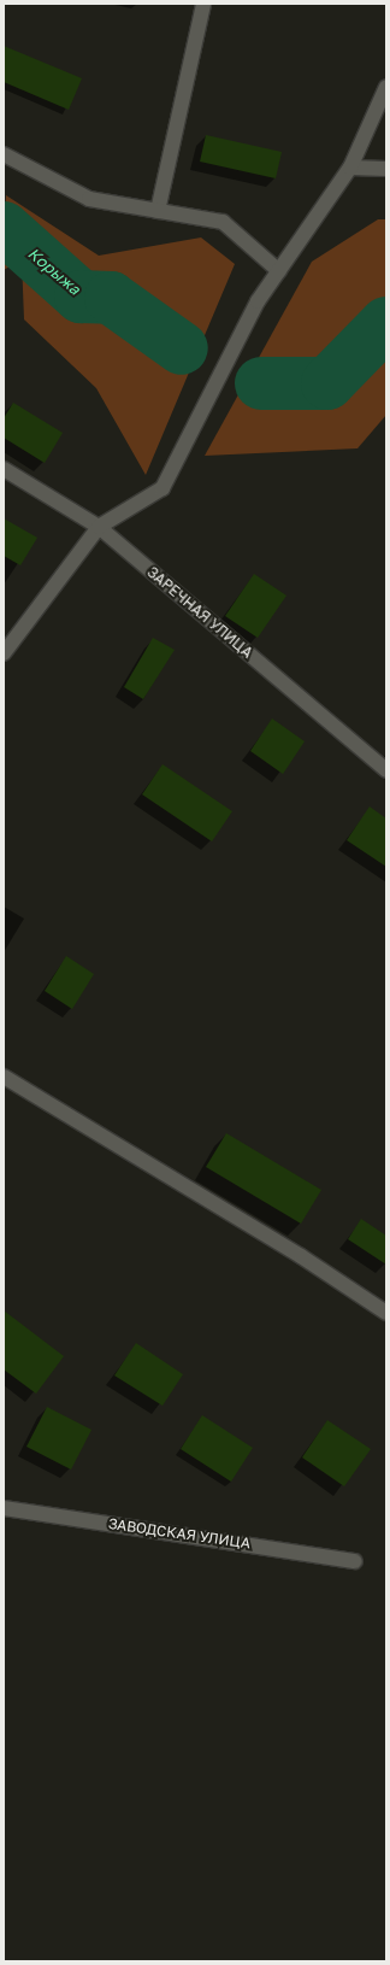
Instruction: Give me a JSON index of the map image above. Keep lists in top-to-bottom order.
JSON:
{
  "streets": {
    "street": ["ЗАРЕЧНАЯ УЛИЦА", "ЗАВОДСКАЯ УЛИЦА"]
  },
  "water": ["Корыжа"]
}
